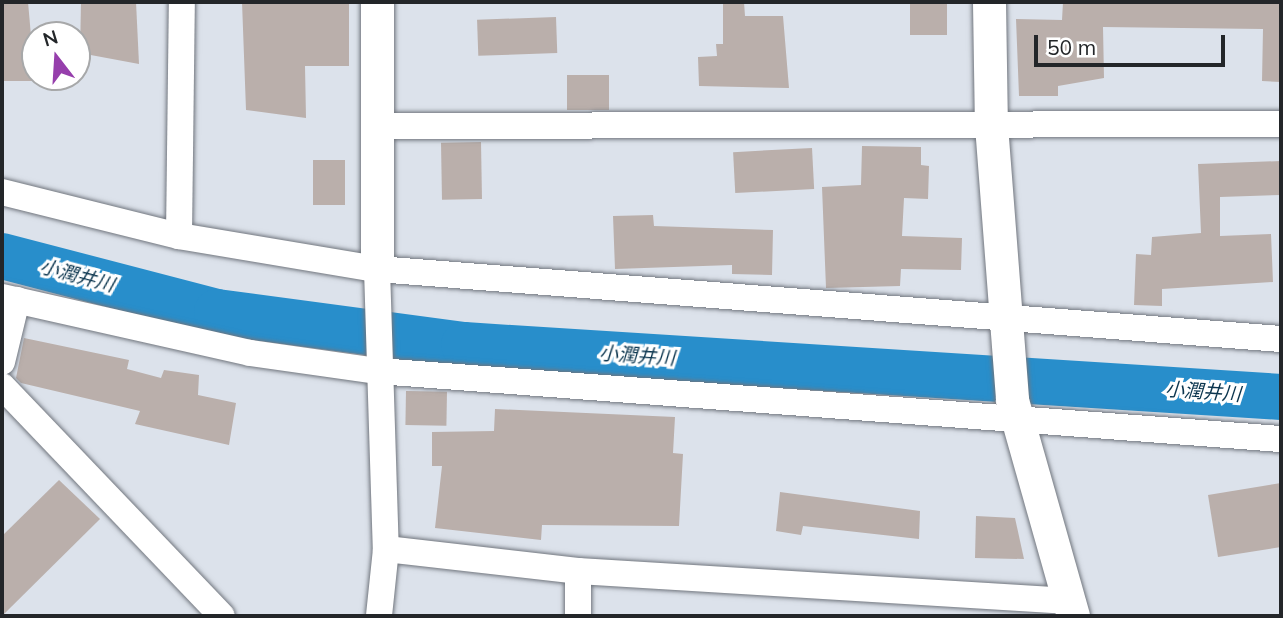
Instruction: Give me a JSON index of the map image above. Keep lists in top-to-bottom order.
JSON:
{
  "water": ["小潤井川"],
  "scale_bar": "50 m",
  "north": "top"
}
